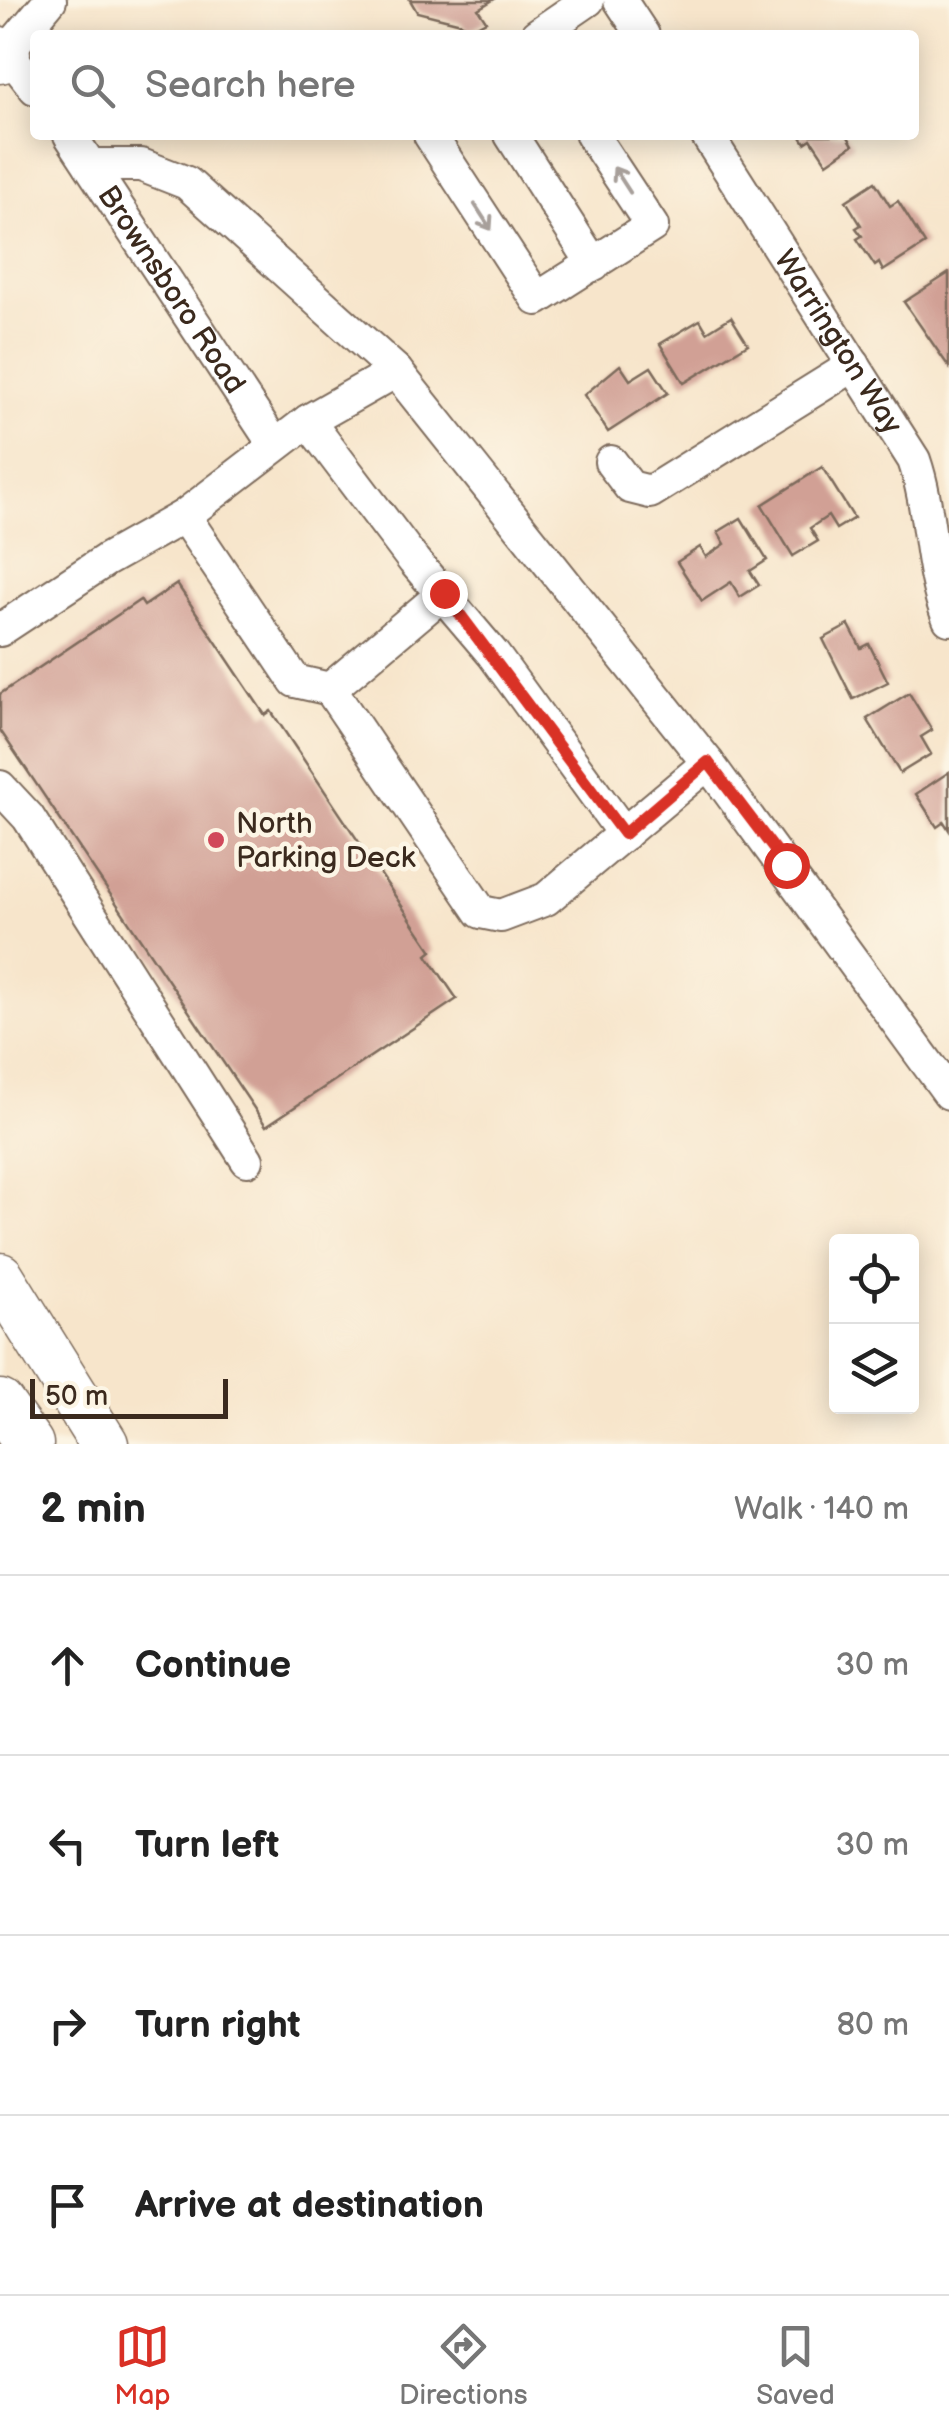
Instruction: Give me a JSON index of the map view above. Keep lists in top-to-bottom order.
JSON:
{
  "streets": {
    "street": ["Brownsboro Road", "Warrington Way"]
  },
  "places": ["North Parking Deck"],
  "scale_bar": "50 m",
  "page": {
    "search": "Search here",
    "scale": "50 m",
    "heading": ["2 min", "Walk · 140 m"],
    "list": [
      ["Continue", "30 m"],
      ["Turn left", "30 m"],
      ["Turn right", "80 m"],
      "Arrive at destination"
    ],
    "nav": ["Map", "Directions", "Saved"]
  }
}
